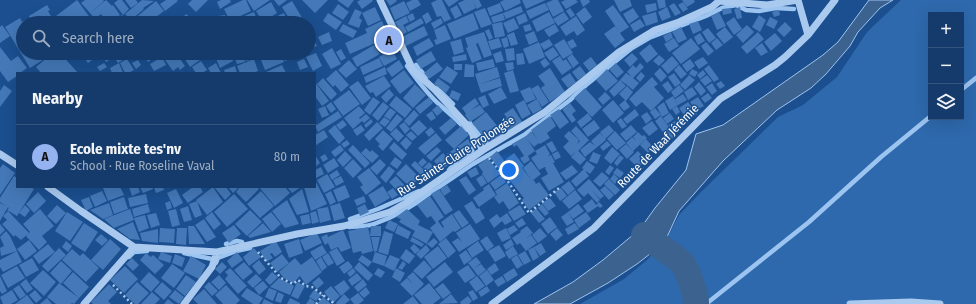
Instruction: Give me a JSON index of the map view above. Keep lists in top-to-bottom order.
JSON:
{
  "streets": {
    "street": ["Route de Waaf Jérémie", "Rue Sainte-Claire Prolongée"]
  },
  "crossings": [
    ["Route de Waaf Jérémie", "Rue Sainte-Claire Prolongée"]
  ],
  "page": {
    "map_buttons": ["+", "−"],
    "search": "Search here",
    "pins": "A",
    "heading": "Nearby",
    "list": [
      {
        "mark": "A",
        "name": "Ecole mixte tes'nv",
        "note": "School · Rue Roseline Vaval",
        "value": "80 m"
      }
    ]
  }
}
